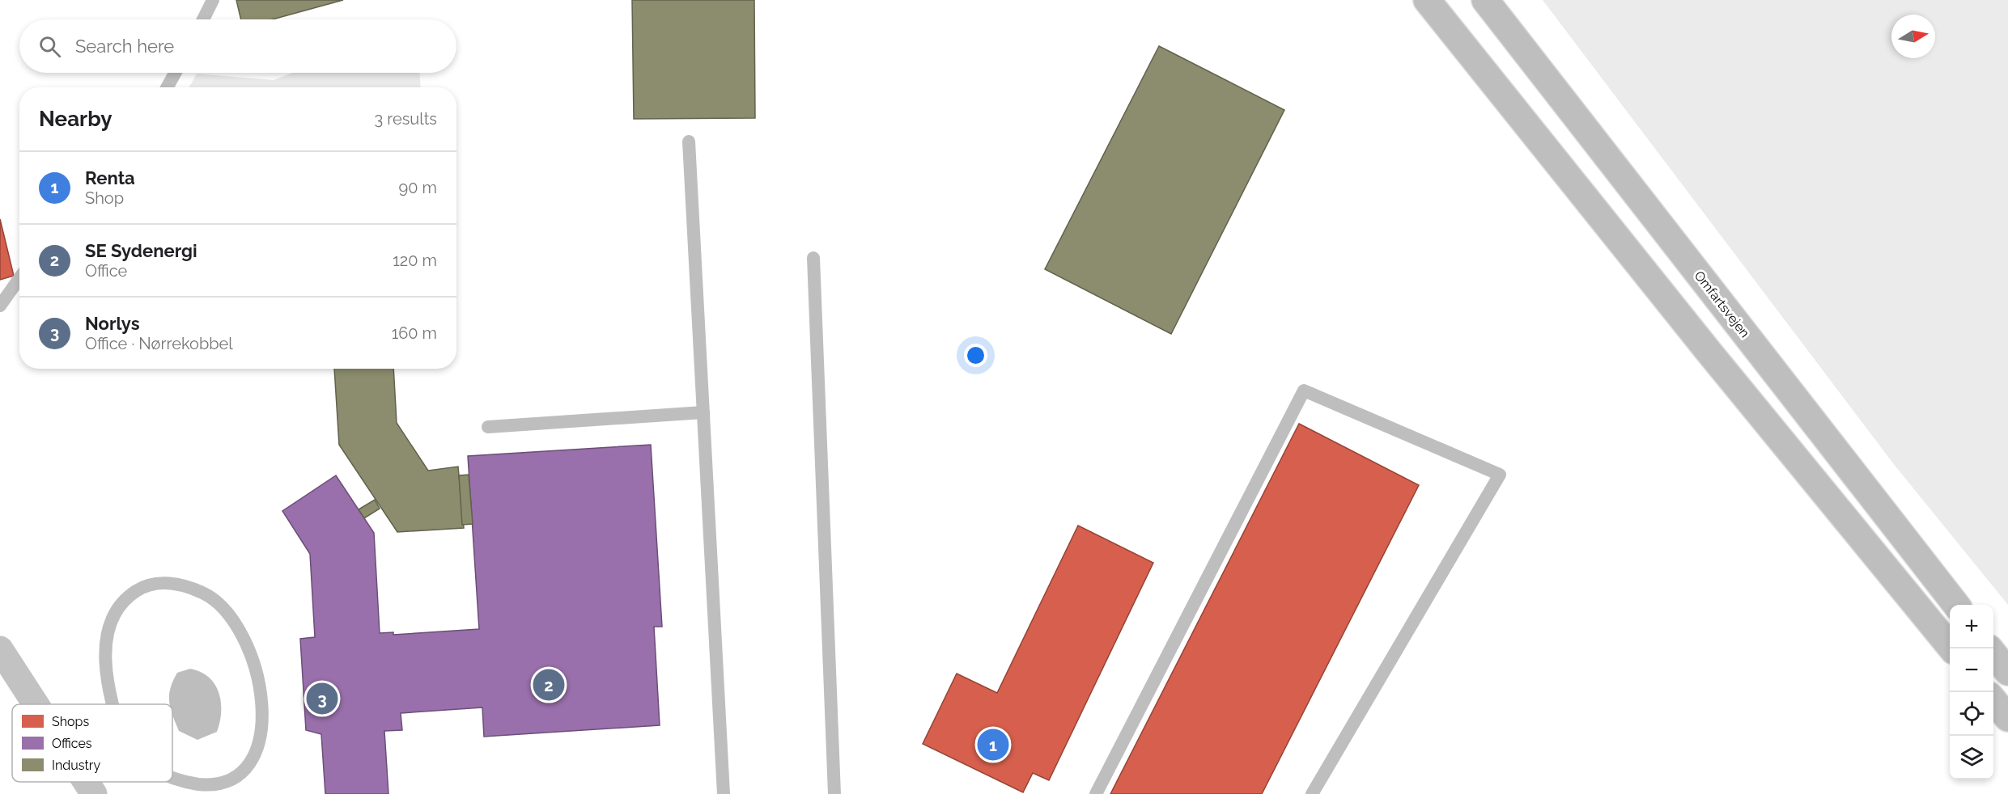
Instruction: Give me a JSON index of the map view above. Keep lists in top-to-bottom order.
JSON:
{
  "streets": {
    "highway": ["Omfartsvejen"]
  },
  "legend": ["Shops", "Offices", "Industry"],
  "north": "right",
  "page": {
    "search": "Search here",
    "heading": ["Nearby", "3 results"],
    "list": [
      {
        "mark": "1",
        "name": "Renta",
        "note": "Shop",
        "value": "90 m"
      },
      {
        "mark": "2",
        "name": "SE Sydenergi",
        "note": "Office",
        "value": "120 m"
      },
      {
        "mark": "3",
        "name": "Norlys",
        "note": "Office · Nørrekobbel",
        "value": "160 m"
      }
    ],
    "map_buttons": ["+", "−"],
    "pins": ["2", "3", "1"]
  }
}
